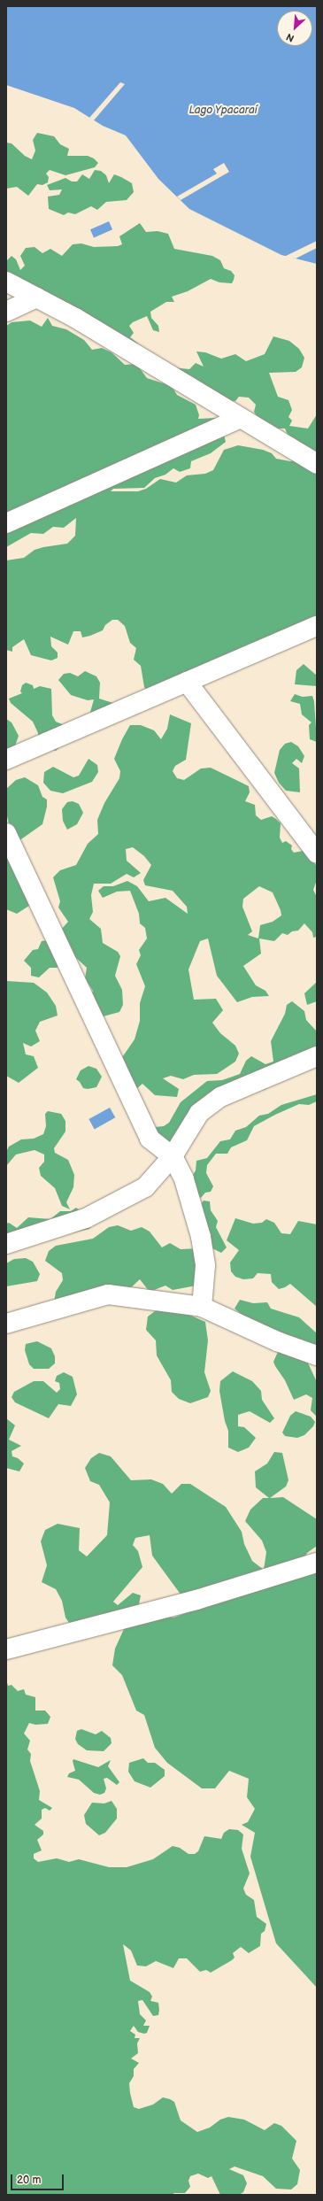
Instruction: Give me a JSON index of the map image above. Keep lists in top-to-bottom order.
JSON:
{
  "water": ["Lago Ypacaraí"],
  "scale_bar": "20 m",
  "north": "bottom left"
}
